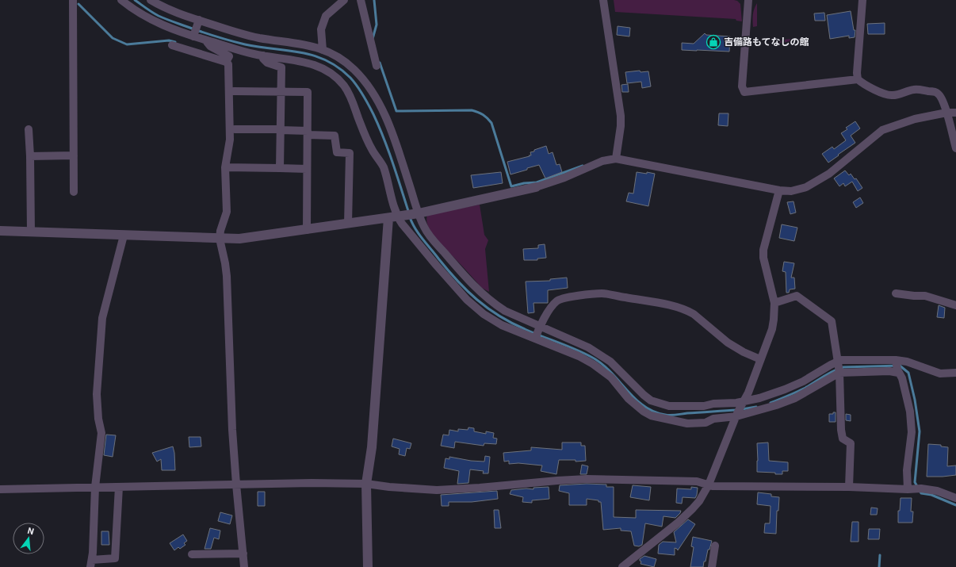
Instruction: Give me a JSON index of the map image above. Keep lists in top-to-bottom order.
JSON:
{
  "places": {
    "shop": ["吉備路もてなしの館"]
  },
  "north": "top"
}
